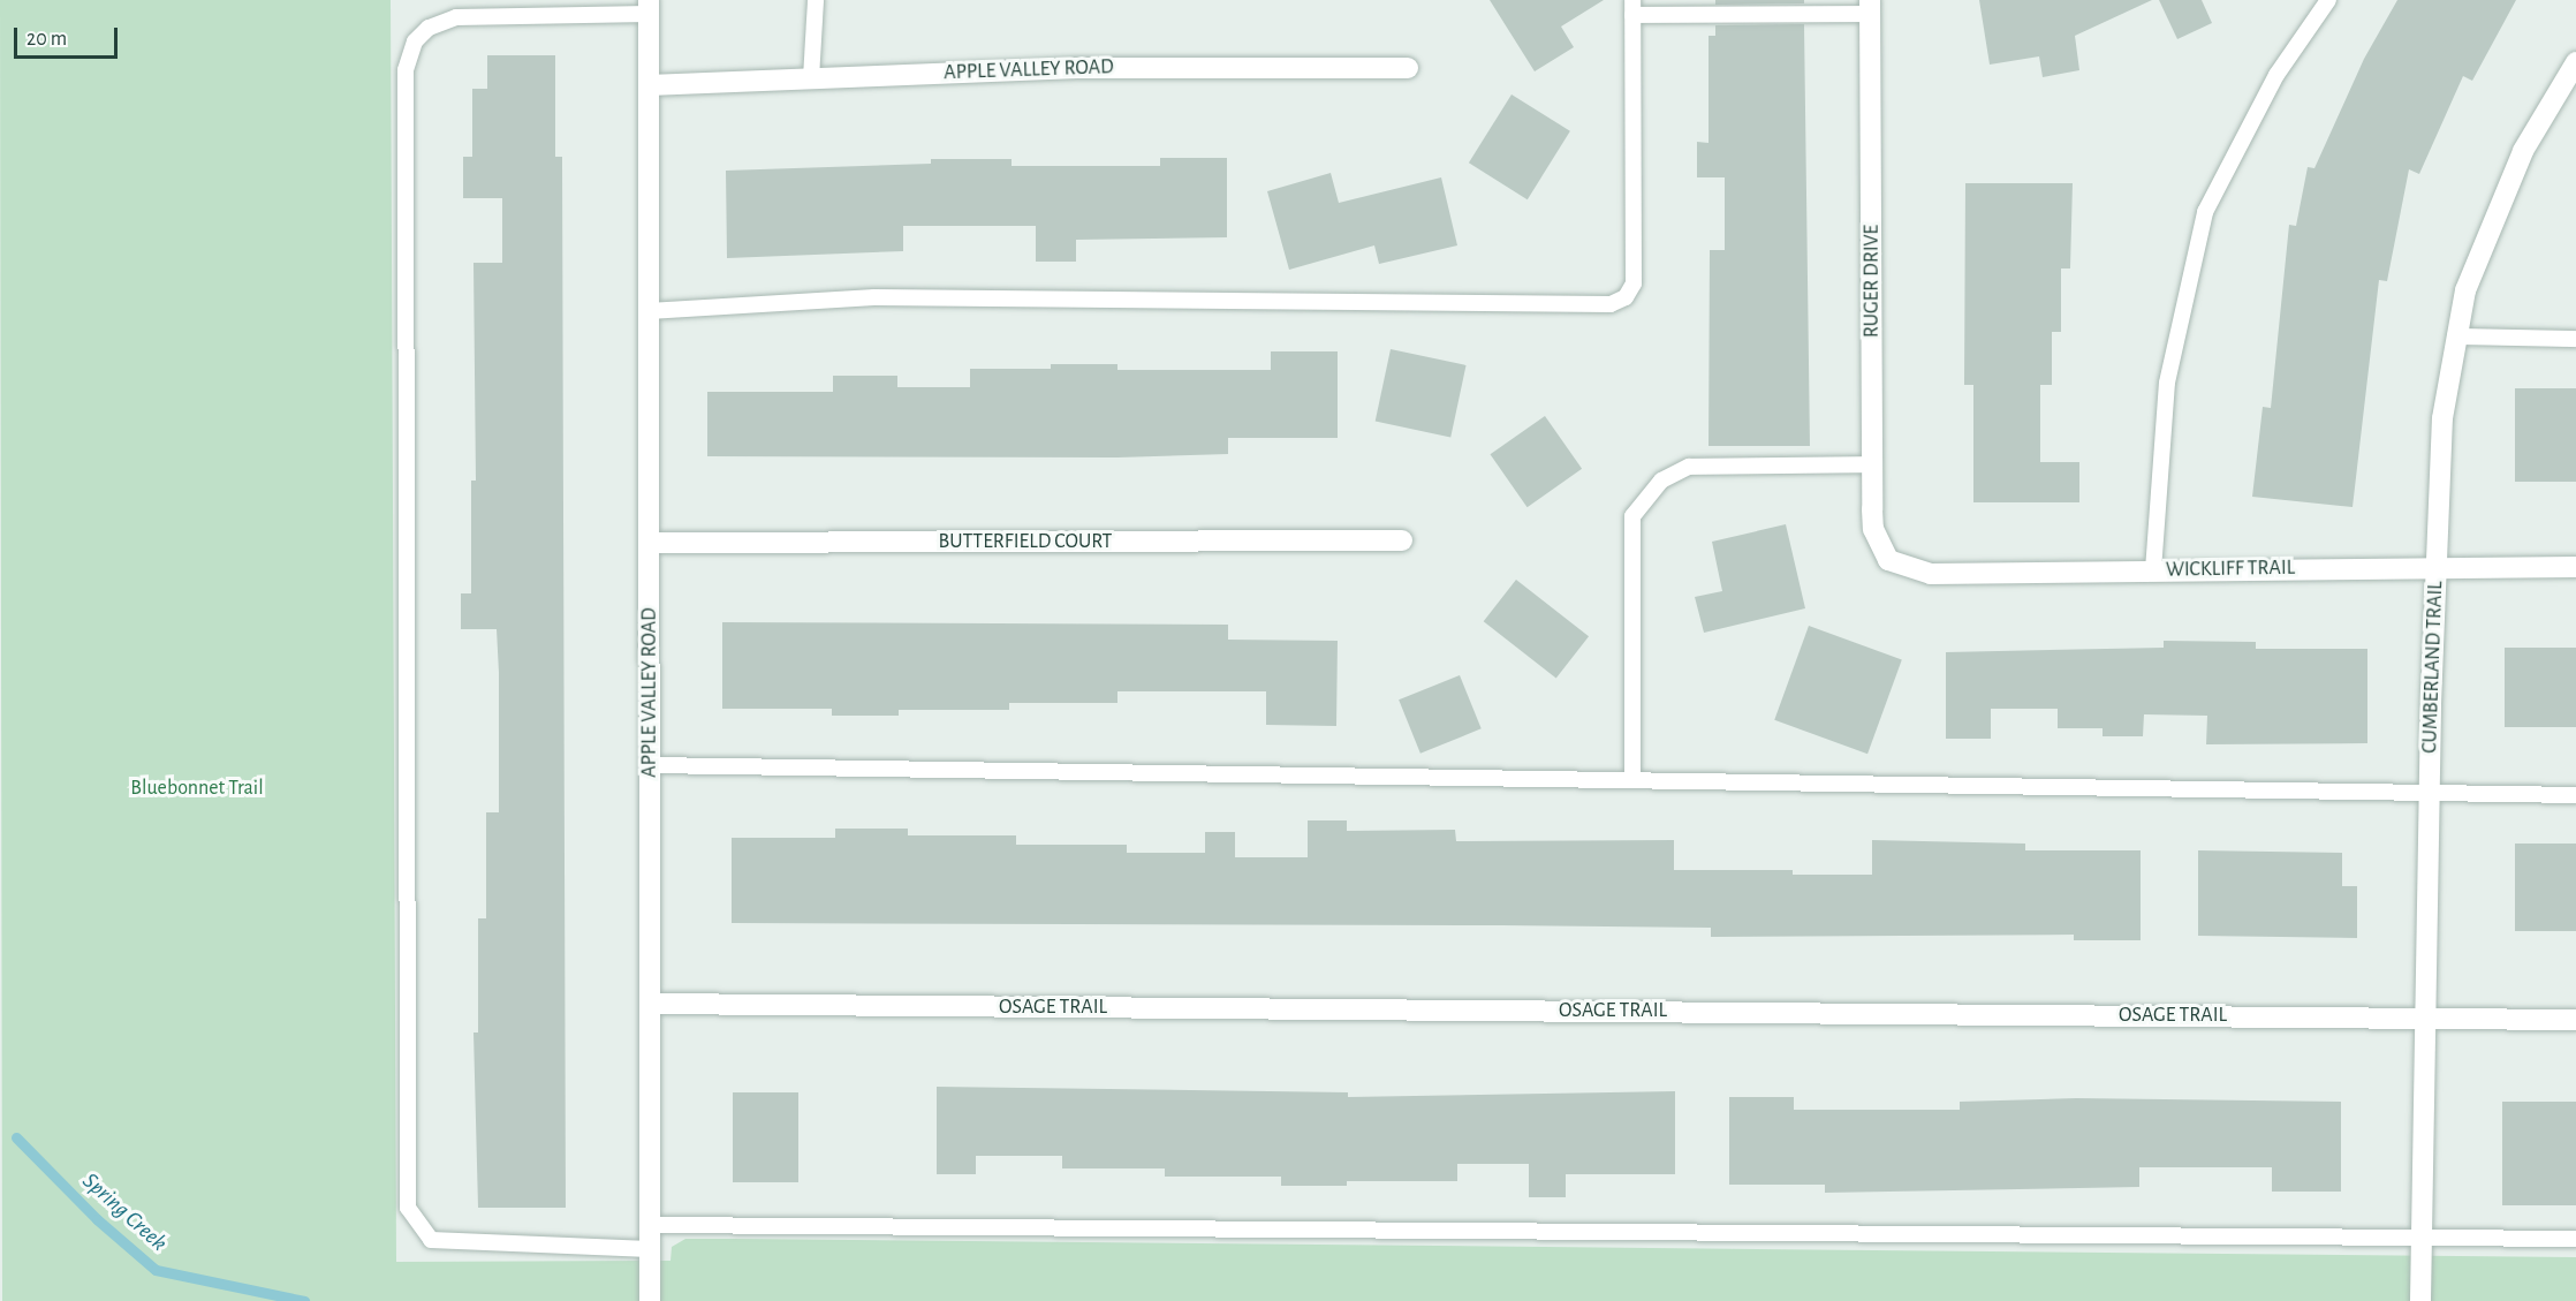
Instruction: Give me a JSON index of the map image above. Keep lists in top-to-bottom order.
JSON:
{
  "streets": {
    "street": [
      "APPLE VALLEY ROAD",
      "RUGER DRIVE",
      "BUTTERFIELD COURT",
      "WICKLIFF TRAIL",
      "CUMBERLAND TRAIL",
      "OSAGE TRAIL"
    ]
  },
  "crossings": [
    ["APPLE VALLEY ROAD", "BUTTERFIELD COURT"],
    ["APPLE VALLEY ROAD", "OSAGE TRAIL"],
    ["RUGER DRIVE", "WICKLIFF TRAIL"],
    ["WICKLIFF TRAIL", "CUMBERLAND TRAIL"],
    ["CUMBERLAND TRAIL", "OSAGE TRAIL"]
  ],
  "water": ["Spring Creek"],
  "parks": ["Bluebonnet Trail"],
  "scale_bar": "20 m"
}
